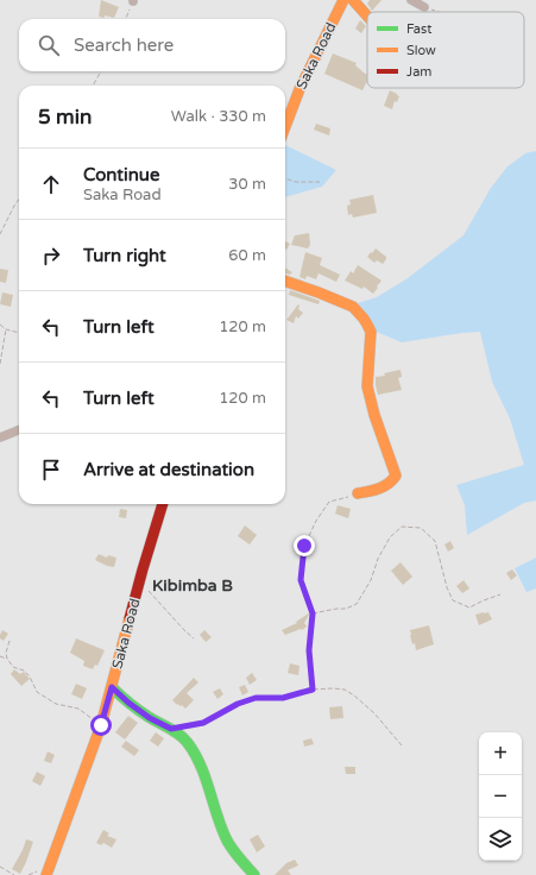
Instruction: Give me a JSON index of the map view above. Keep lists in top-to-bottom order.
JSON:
{
  "streets": {
    "street": ["Saka Road"]
  },
  "districts": ["Kibimba B"],
  "legend": ["Fast", "Slow", "Jam"],
  "page": {
    "search": "Search here",
    "heading": ["5 min", "Walk · 330 m"],
    "list": [
      ["Continue", "Saka Road", "30 m"],
      ["Turn right", "60 m"],
      ["Turn left", "120 m"],
      ["Turn left", "120 m"],
      "Arrive at destination"
    ],
    "map_buttons": ["+", "−"]
  }
}
